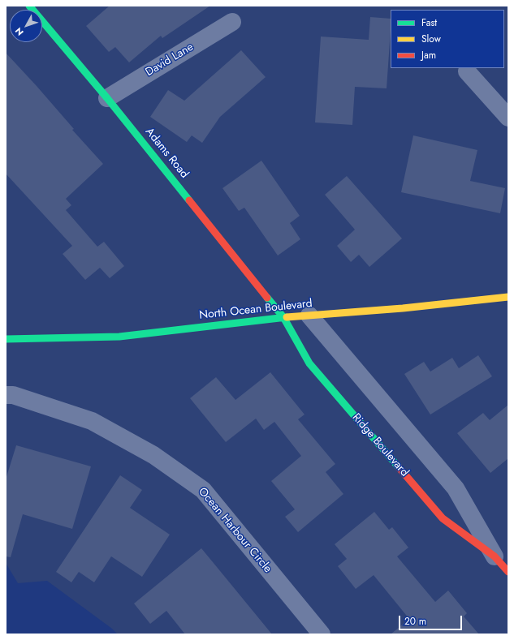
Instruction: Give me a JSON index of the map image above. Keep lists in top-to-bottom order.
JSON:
{
  "streets": {
    "street": [
      "David Lane",
      "Adams Road",
      "North Ocean Boulevard",
      "Ridge Boulevard",
      "Ocean Harbour Circle"
    ]
  },
  "crossings": [
    ["David Lane", "Adams Road"],
    ["Adams Road", "North Ocean Boulevard"],
    ["Adams Road", "Ridge Boulevard"],
    ["North Ocean Boulevard", "Ridge Boulevard"]
  ],
  "legend": ["Fast", "Slow", "Jam"],
  "scale_bar": "20 m",
  "north": "bottom left"
}
